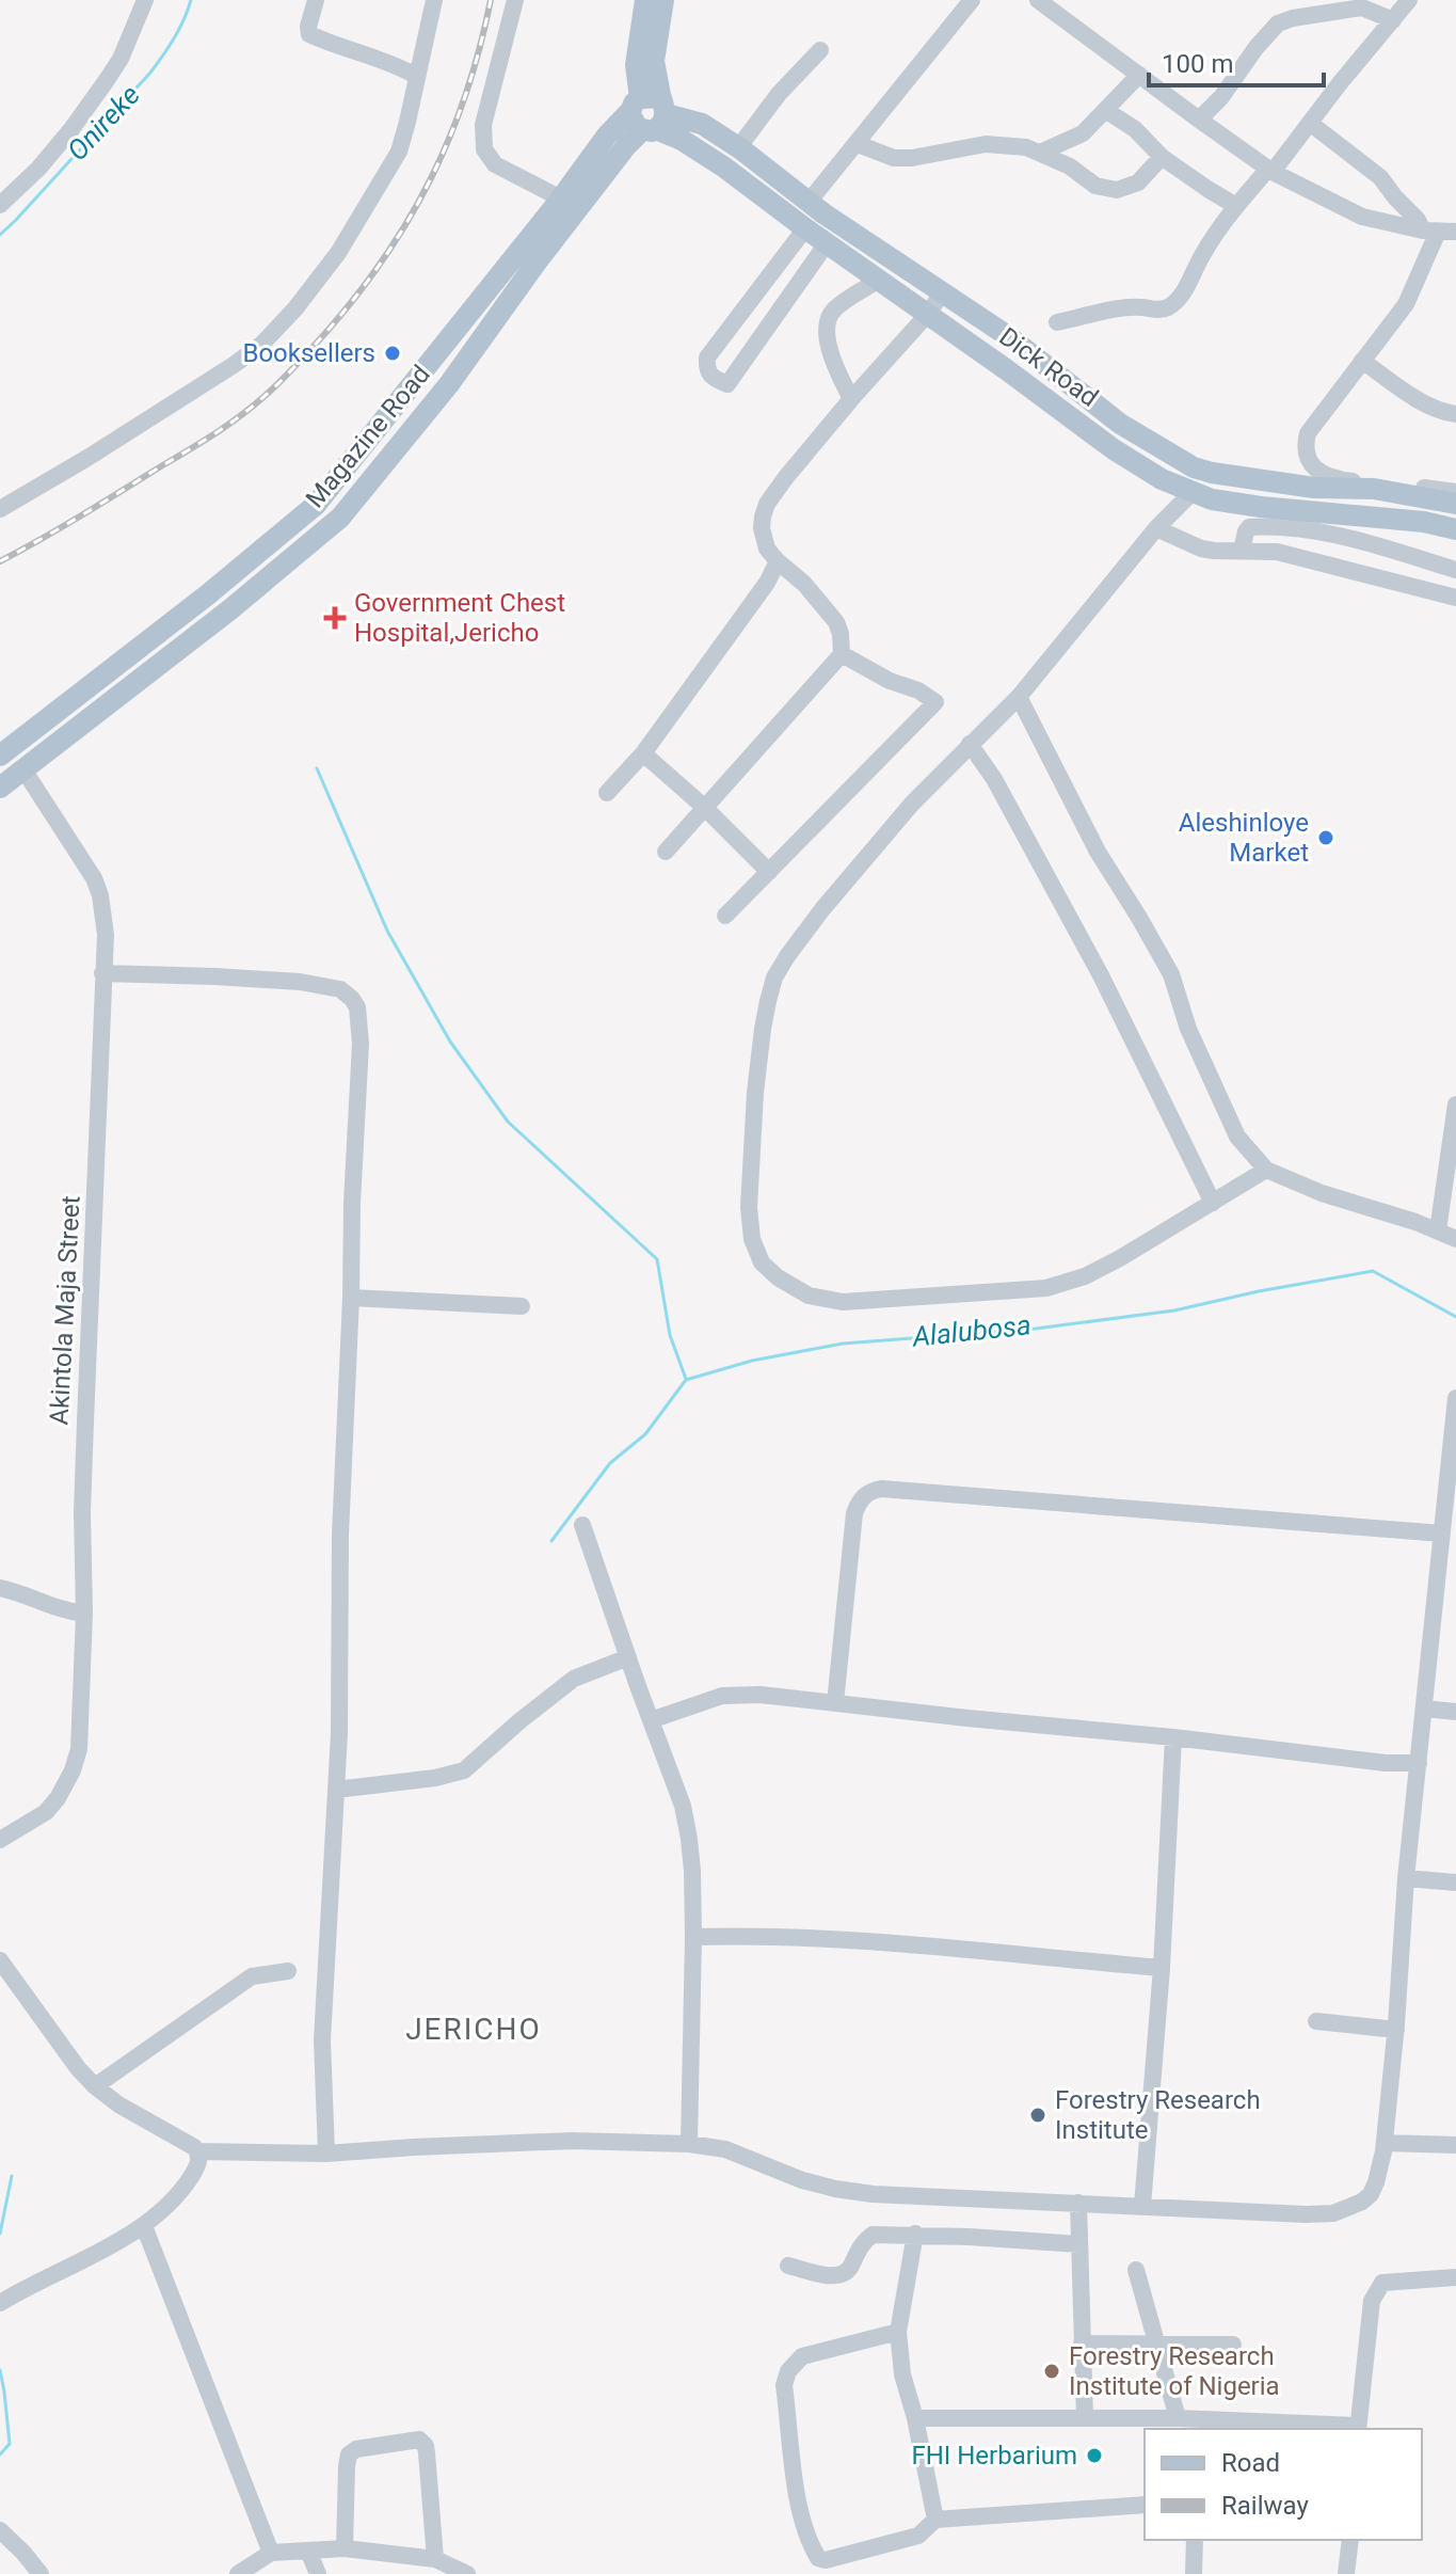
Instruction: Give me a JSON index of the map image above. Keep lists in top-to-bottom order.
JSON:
{
  "streets": {
    "main road": ["Dick Road", "Magazine Road"],
    "street": ["Akintola Maja Street"]
  },
  "crossings": [
    ["Dick Road", "Magazine Road"],
    ["Magazine Road", "Akintola Maja Street"]
  ],
  "districts": ["JERICHO"],
  "water": ["Onireke", "Alalubosa"],
  "places": {
    "other": [
      "Booksellers",
      "Aleshinloye Market",
      "Forestry Research Institute",
      "Forestry Research Institute of Nigeria",
      "FHI Herbarium"
    ],
    "health": ["Government Chest Hospital,Jericho"]
  },
  "legend": ["Road", "Railway"],
  "scale_bar": "100 m"
}
